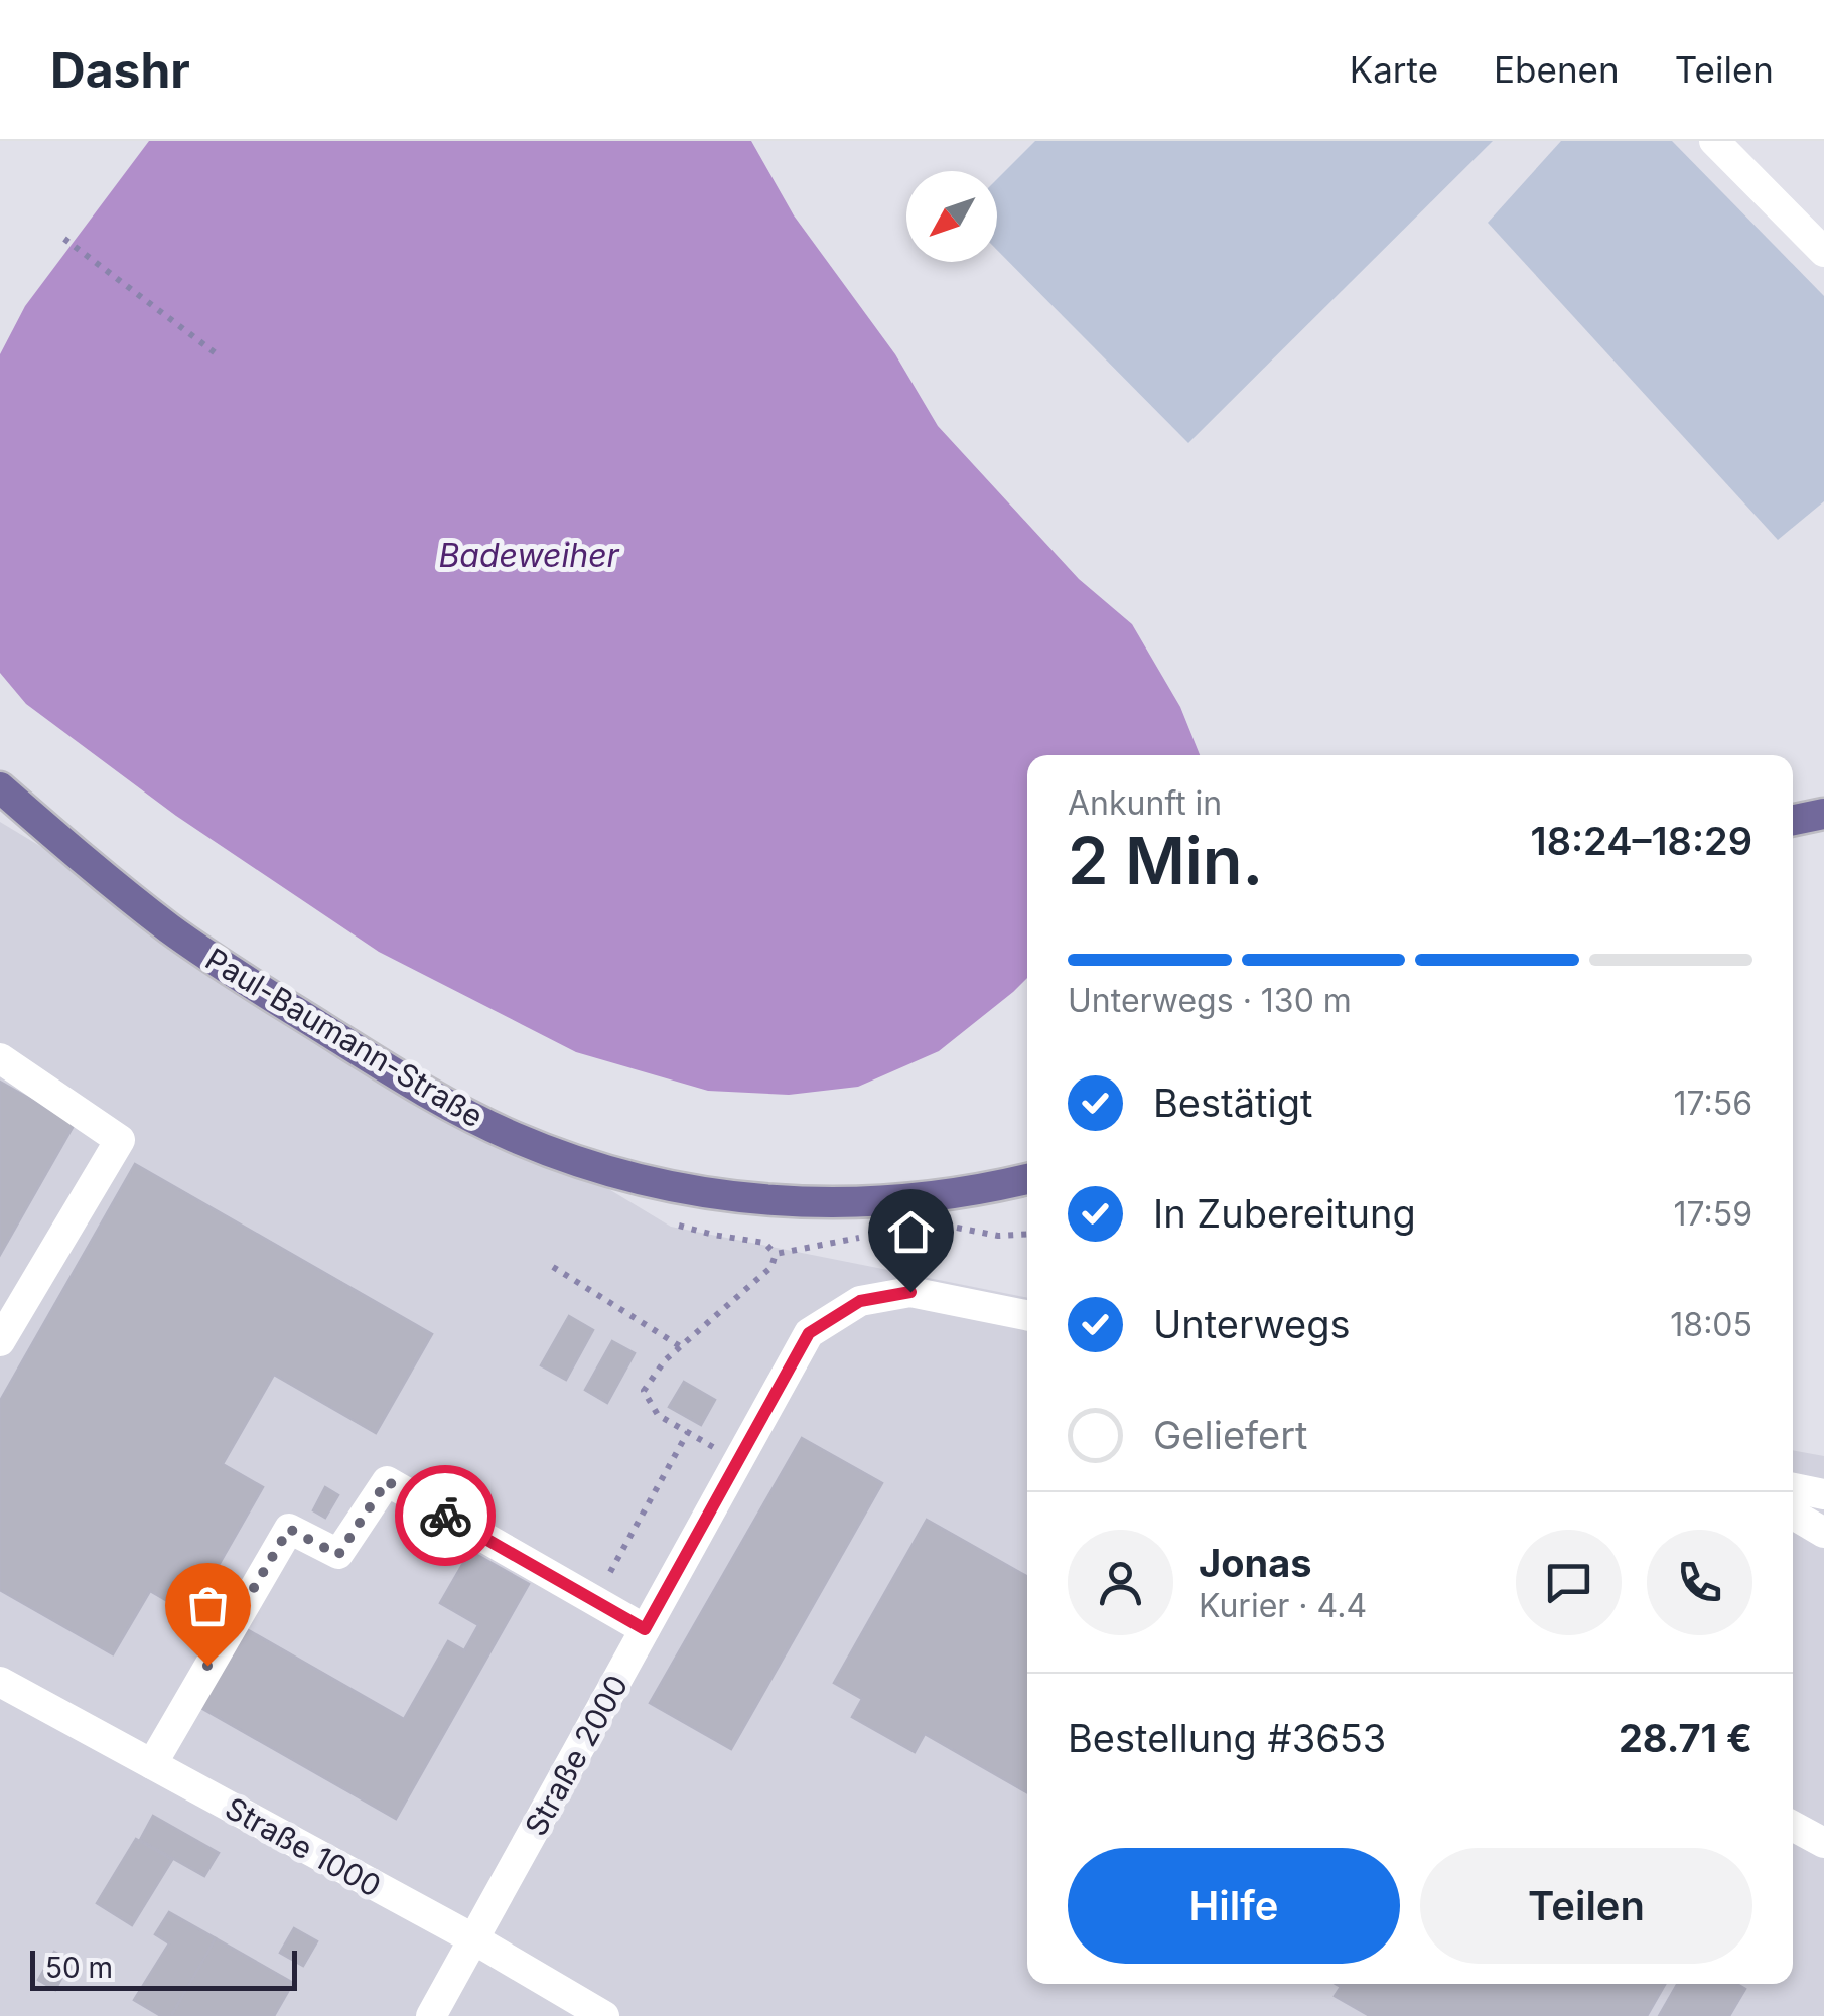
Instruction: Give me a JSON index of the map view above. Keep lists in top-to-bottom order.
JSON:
{
  "streets": {
    "main road": ["Paul-Baumann-Straße"],
    "street": ["Straße 2000", "Straße 1000"]
  },
  "crossings": [
    ["Straße 2000", "Straße 1000"]
  ],
  "water": ["Badeweiher"],
  "scale_bar": "50 m",
  "north": "bottom left",
  "page": {
    "header": "Dashr",
    "nav": ["Karte", "Ebenen", "Teilen"],
    "heading": ["2 Min.", "Ankunft in", "18:24–18:29"],
    "panel": [
      "Jonas",
      "Kurier · 4.4",
      "Bestellung #3653",
      "28.71 €"
    ],
    "bar": "Unterwegs · 130 m",
    "list": [
      ["Bestätigt", "17:56"],
      ["In Zubereitung", "17:59"],
      ["Unterwegs", "18:05"],
      "Geliefert"
    ],
    "buttons": ["Hilfe", "Teilen"],
    "scale": "50 m"
  }
}
